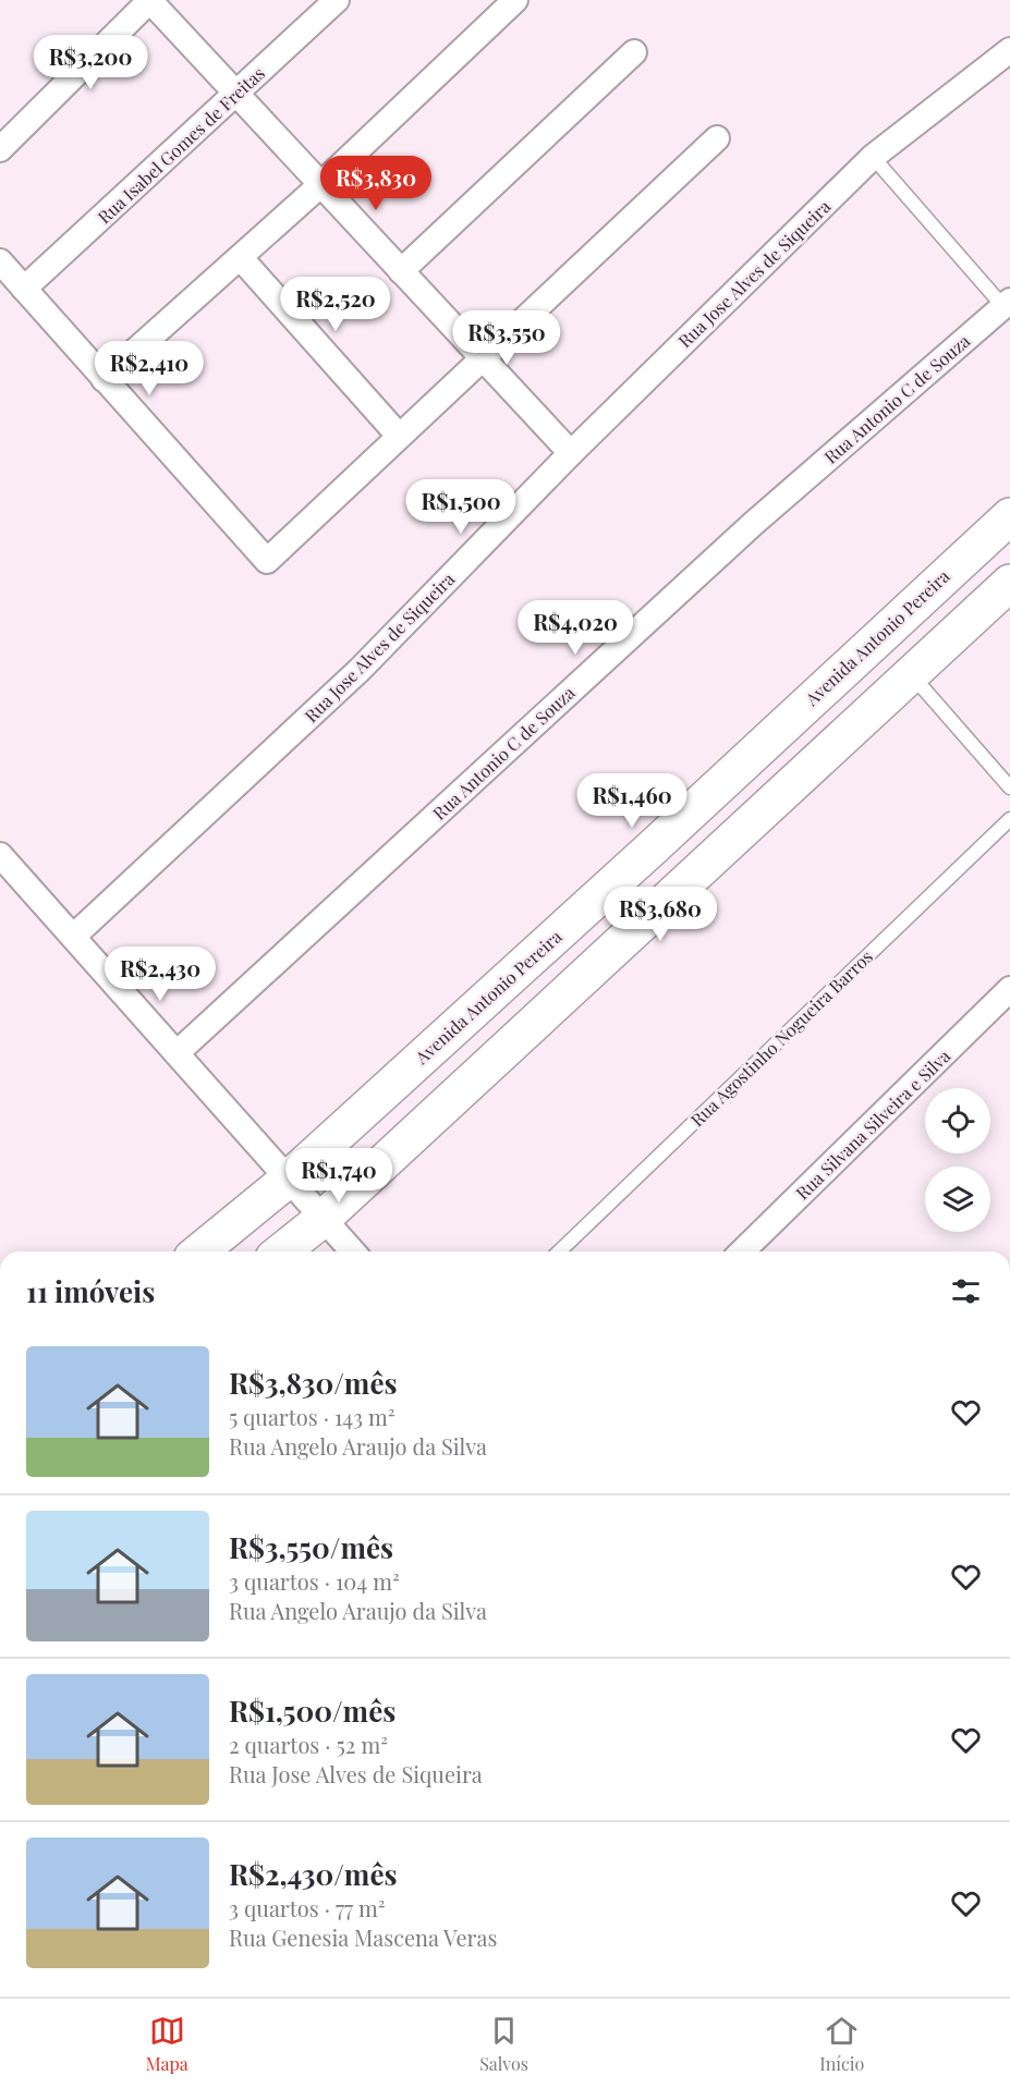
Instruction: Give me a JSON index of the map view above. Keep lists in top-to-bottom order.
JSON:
{
  "streets": {
    "main road": ["Avenida Antonio Pereira"],
    "street": [
      "Rua Isabel Gomes de Freitas",
      "Rua Jose Alves de Siqueira",
      "Rua Antonio C de Souza",
      "Rua Silvana Silveira e Silva"
    ],
    "lane": ["Rua Agostinho Nogueira Barros"]
  },
  "page": {
    "price": [
      "R$3,200",
      "R$3,830",
      "R$2,520",
      "R$3,550",
      "R$2,410",
      "R$1,500",
      "R$4,020",
      "R$1,460",
      "R$3,680",
      "R$2,430",
      "R$1,740"
    ],
    "heading": "11 imóveis",
    "list": [
      {
        "name": "R$3,830/mês",
        "note": "5 quartos · 143 m² · Rua Angelo Araujo da Silva"
      },
      {
        "name": "R$3,550/mês",
        "note": "3 quartos · 104 m² · Rua Angelo Araujo da Silva"
      },
      {
        "name": "R$1,500/mês",
        "note": "2 quartos · 52 m² · Rua Jose Alves de Siqueira"
      },
      {
        "name": "R$2,430/mês",
        "note": "3 quartos · 77 m² · Rua Genesia Mascena Veras"
      }
    ],
    "tabs": ["Mapa", "Salvos", "Início"]
  }
}
